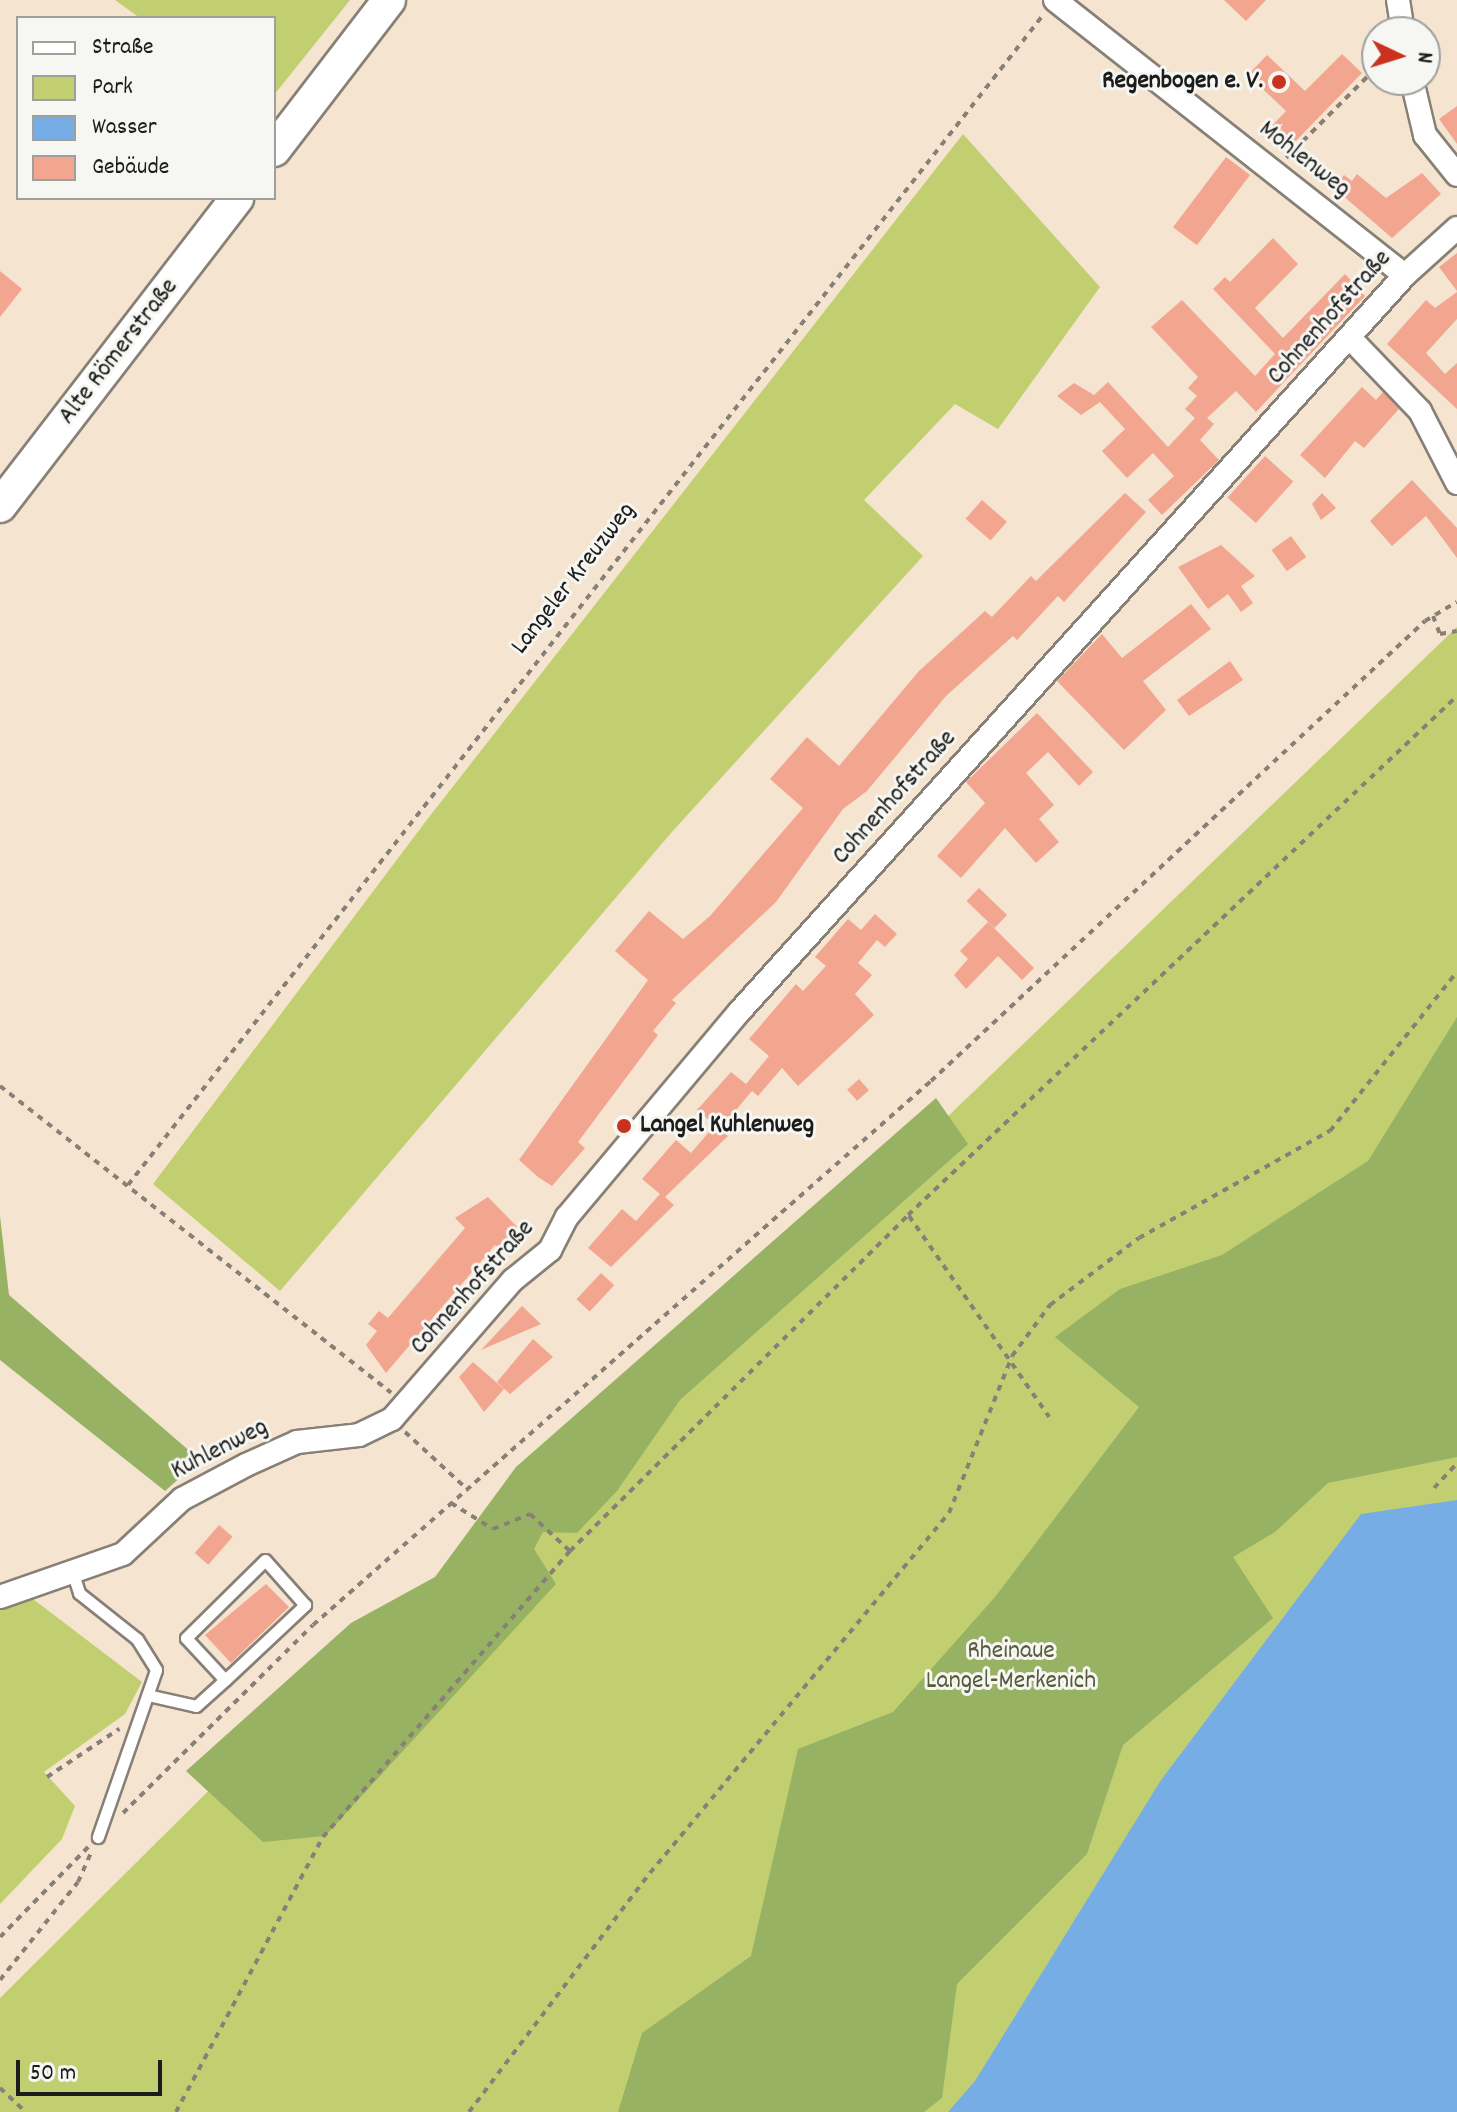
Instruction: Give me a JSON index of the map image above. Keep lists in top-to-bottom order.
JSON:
{
  "streets": {
    "street": [
      "Mohlenweg",
      "Cohnenhofstraße",
      "Alte Römerstraße",
      "Kuhlenweg"
    ],
    "path": ["Langeler Kreuzweg"]
  },
  "crossings": [
    ["Mohlenweg", "Cohnenhofstraße"],
    ["Mohlenweg", "Langeler Kreuzweg"],
    ["Cohnenhofstraße", "Kuhlenweg"]
  ],
  "parks": ["Rheinaue Langel-Merkenich"],
  "places": ["Regenbogen e. V.", "Langel Kuhlenweg"],
  "legend": [
    "Straße",
    "Park",
    "Wasser",
    "Gebäude"
  ],
  "scale_bar": "50 m",
  "north": "right"
}
